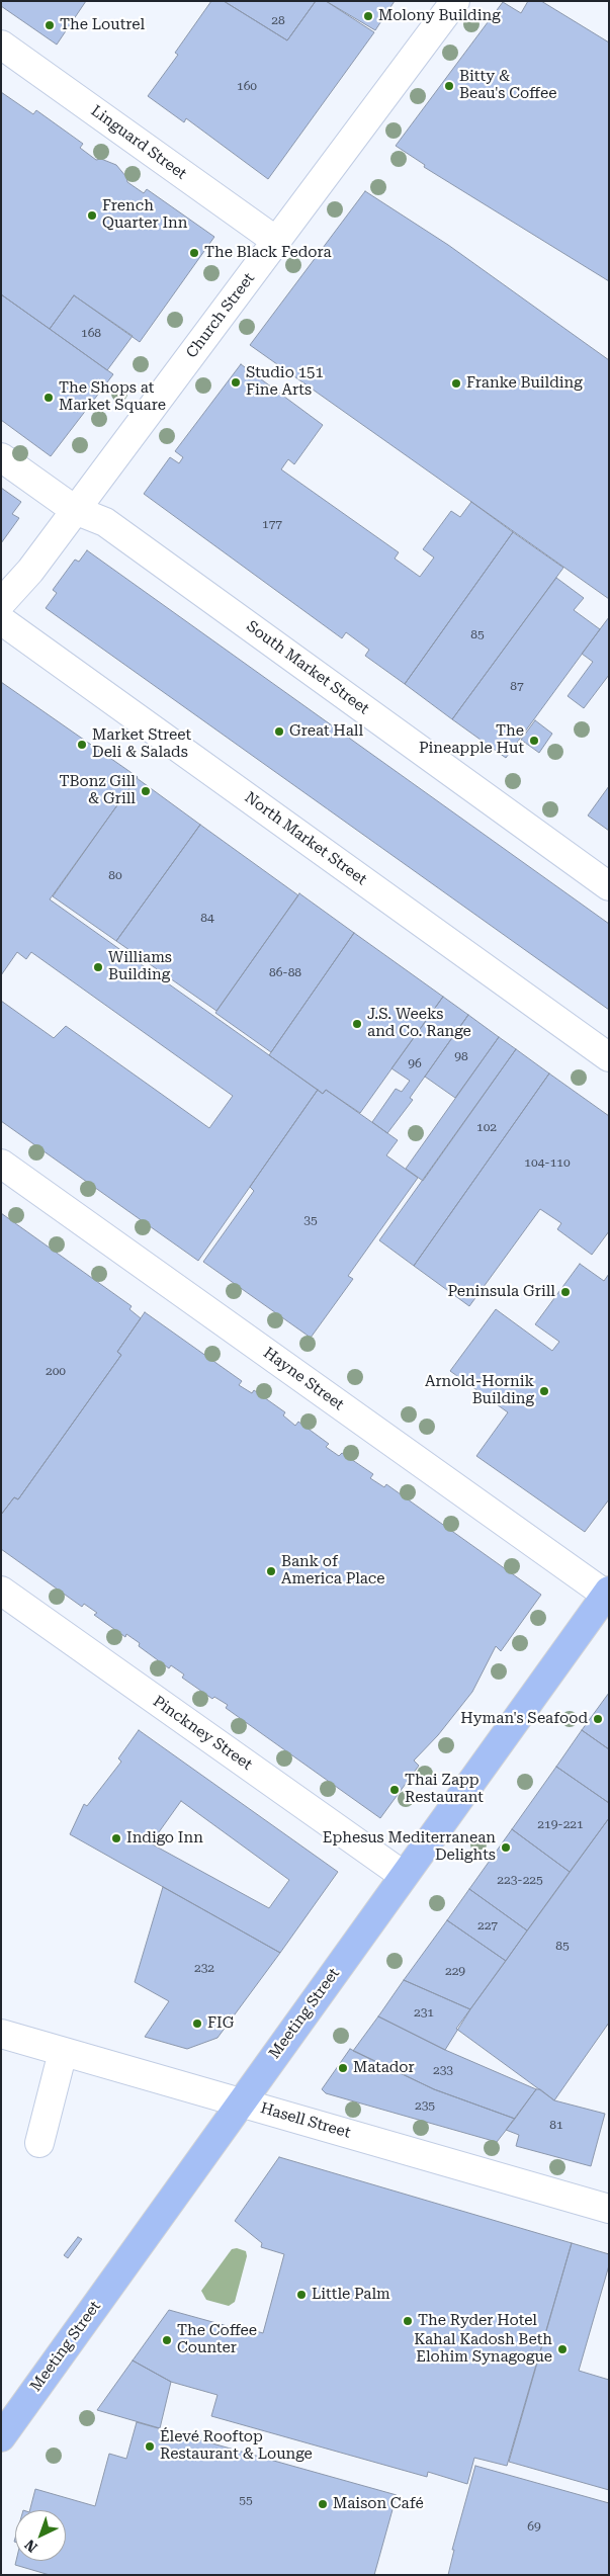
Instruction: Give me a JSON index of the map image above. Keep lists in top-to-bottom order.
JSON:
{
  "streets": {
    "main road": ["Meeting Street"],
    "street": [
      "Linguard Street",
      "Church Street",
      "South Market Street",
      "North Market Street",
      "Hayne Street",
      "Pinckney Street",
      "Hasell Street"
    ]
  },
  "crossings": [
    ["Linguard Street", "Church Street"],
    ["Church Street", "South Market Street"],
    ["Hayne Street", "Meeting Street"],
    ["Pinckney Street", "Meeting Street"],
    ["Meeting Street", "Hasell Street"]
  ],
  "places": [
    "Molony Building",
    "The Loutrel",
    "Bitty & Beau's Coffee",
    "French Quarter Inn",
    "The Black Fedora",
    "Studio 151 Fine Arts",
    "Franke Building",
    "The Shops at Market Square",
    "Great Hall",
    "The Pineapple Hut",
    "Market Street Deli & Salads",
    "TBonz Gill & Grill",
    "Williams Building",
    "J.S. Weeks and Co. Range",
    "Peninsula Grill",
    "Arnold-Hornik Building",
    "Bank of America Place",
    "Hyman's Seafood",
    "Thai Zapp Restaurant",
    "Indigo Inn",
    "Ephesus Mediterranean Delights",
    "FIG",
    "Matador",
    "Little Palm",
    "The Ryder Hotel",
    "The Coffee Counter",
    "Kahal Kadosh Beth Elohim Synagogue",
    "Élevé Rooftop Restaurant & Lounge",
    "Maison Café"
  ],
  "house_numbers": [
    "28",
    "160",
    "168",
    "177",
    "85",
    "87",
    "80",
    "84",
    "86-88",
    "98",
    "96",
    "102",
    "104-110",
    "35",
    "200",
    "219-221",
    "223-225",
    "227",
    "85",
    "232",
    "229",
    "231",
    "233",
    "235",
    "81",
    "55",
    "69"
  ],
  "north": "bottom left"
}
